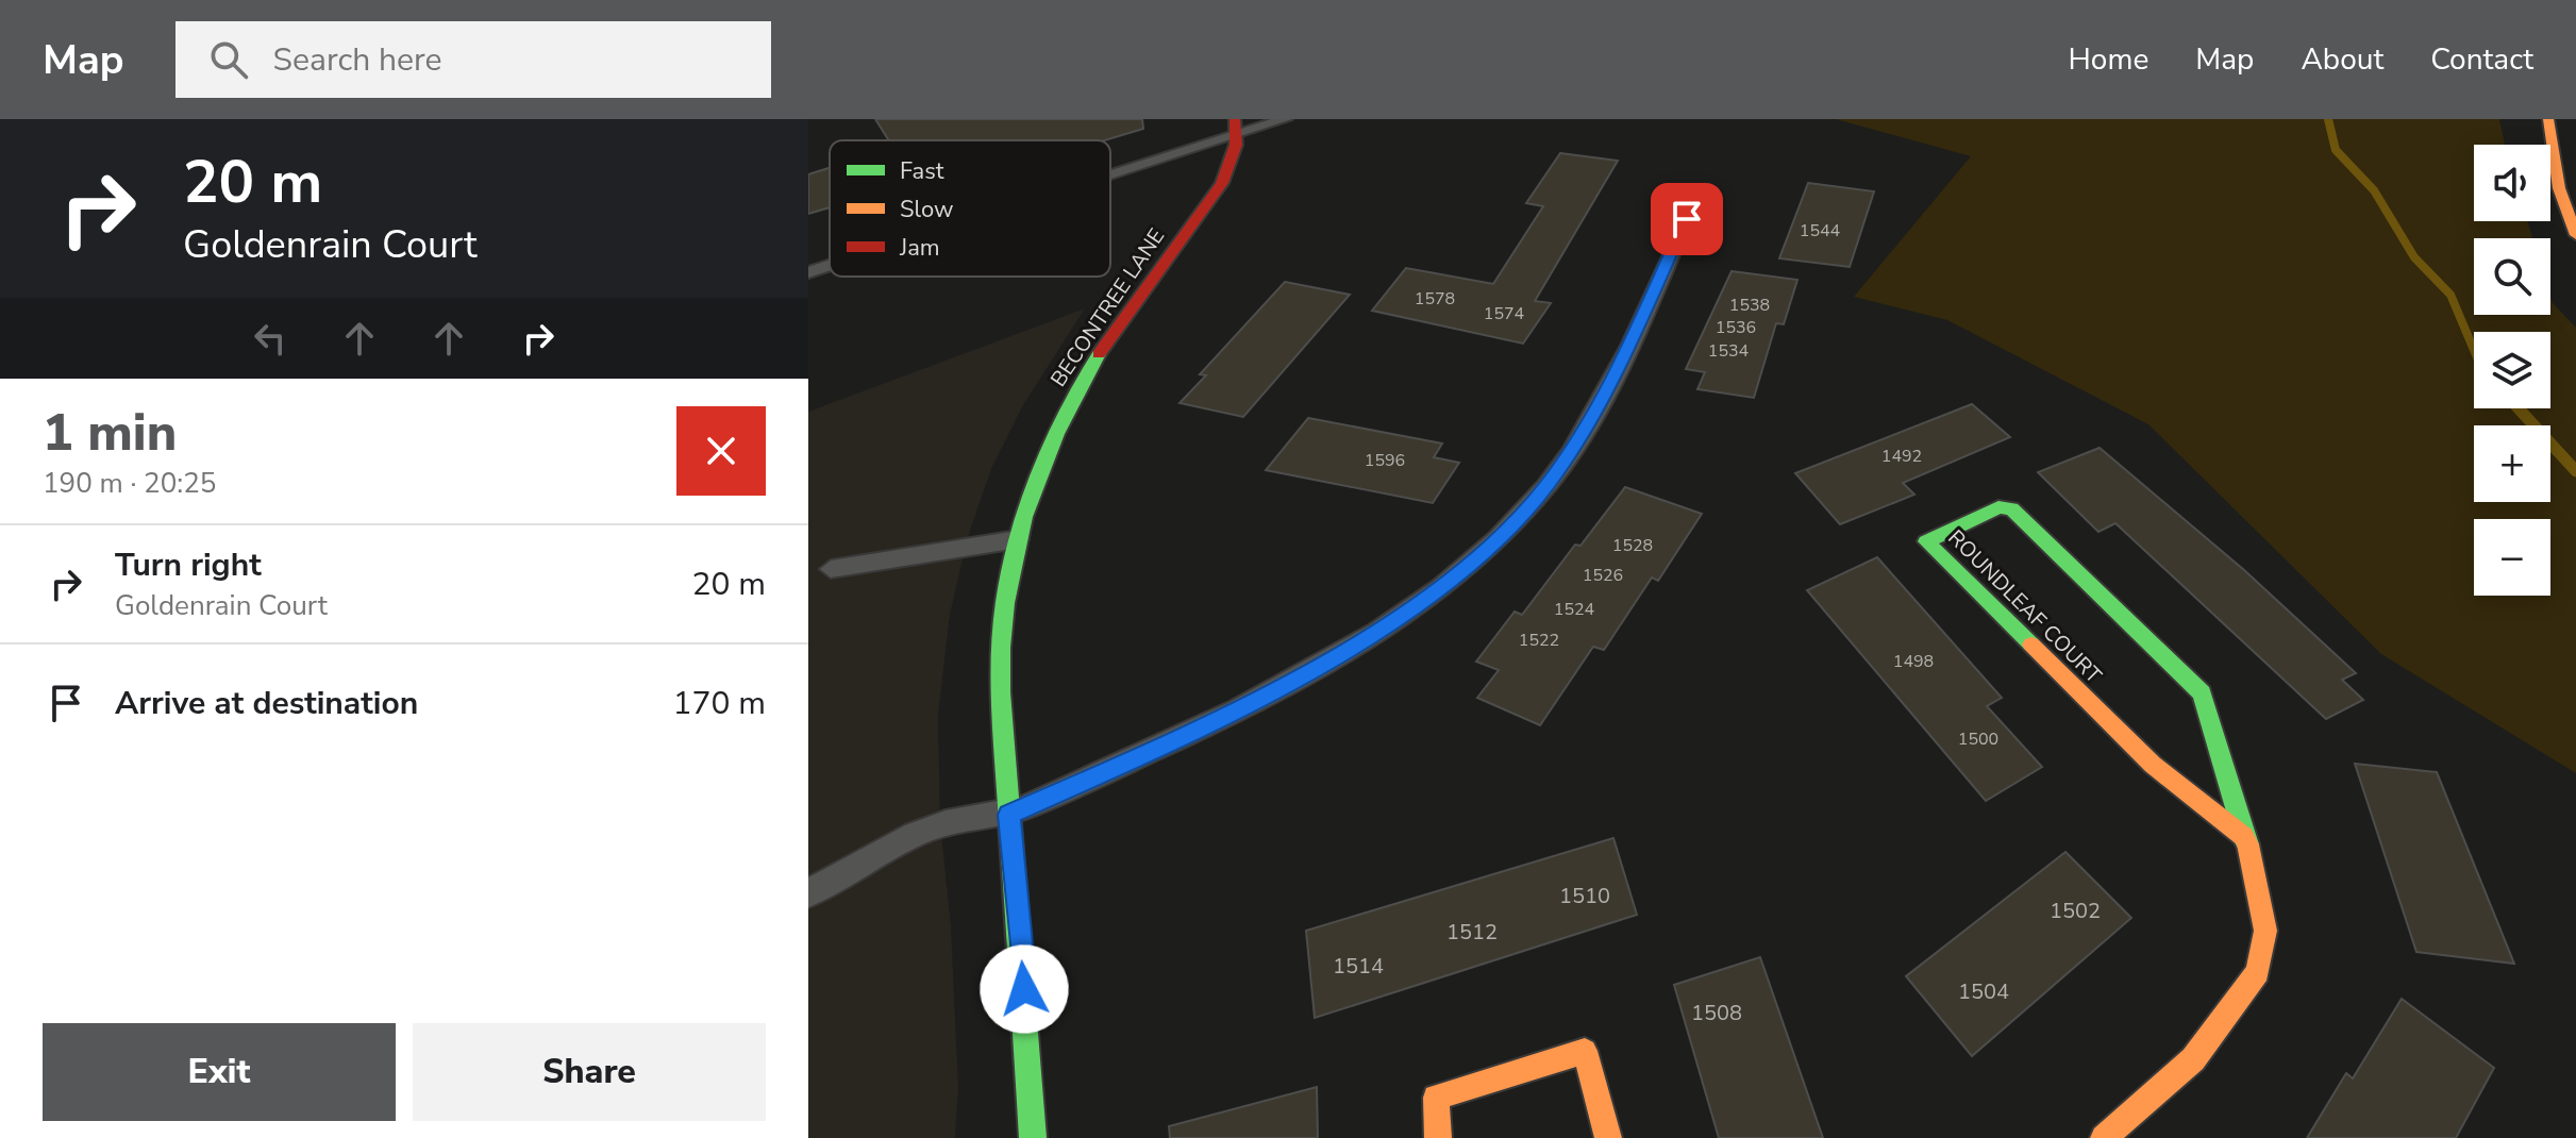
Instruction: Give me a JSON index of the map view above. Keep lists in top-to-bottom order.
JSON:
{
  "streets": {
    "street": ["BECONTREE LANE", "ROUNDLEAF COURT"]
  },
  "house_numbers": [
    "1544",
    "1578",
    "1538",
    "1574",
    "1536",
    "1534",
    "1492",
    "1596",
    "1528",
    "1526",
    "1524",
    "1522",
    "1498",
    "1500",
    "1510",
    "1502",
    "1512",
    "1514",
    "1504",
    "1508"
  ],
  "legend": ["Fast", "Slow", "Jam"],
  "page": {
    "header": "Map",
    "search": "Search here",
    "nav": [
      "Home",
      "Map",
      "About",
      "Contact"
    ],
    "turn": ["20 m", "Goldenrain Court"],
    "map_buttons": ["+", "−"],
    "heading": ["1 min", "190 m · 20:25"],
    "list": [
      {
        "name": "Turn right",
        "note": "Goldenrain Court",
        "value": "20 m"
      },
      {
        "name": "Arrive at destination",
        "value": "170 m"
      }
    ],
    "buttons": ["Exit", "Share"]
  }
}
